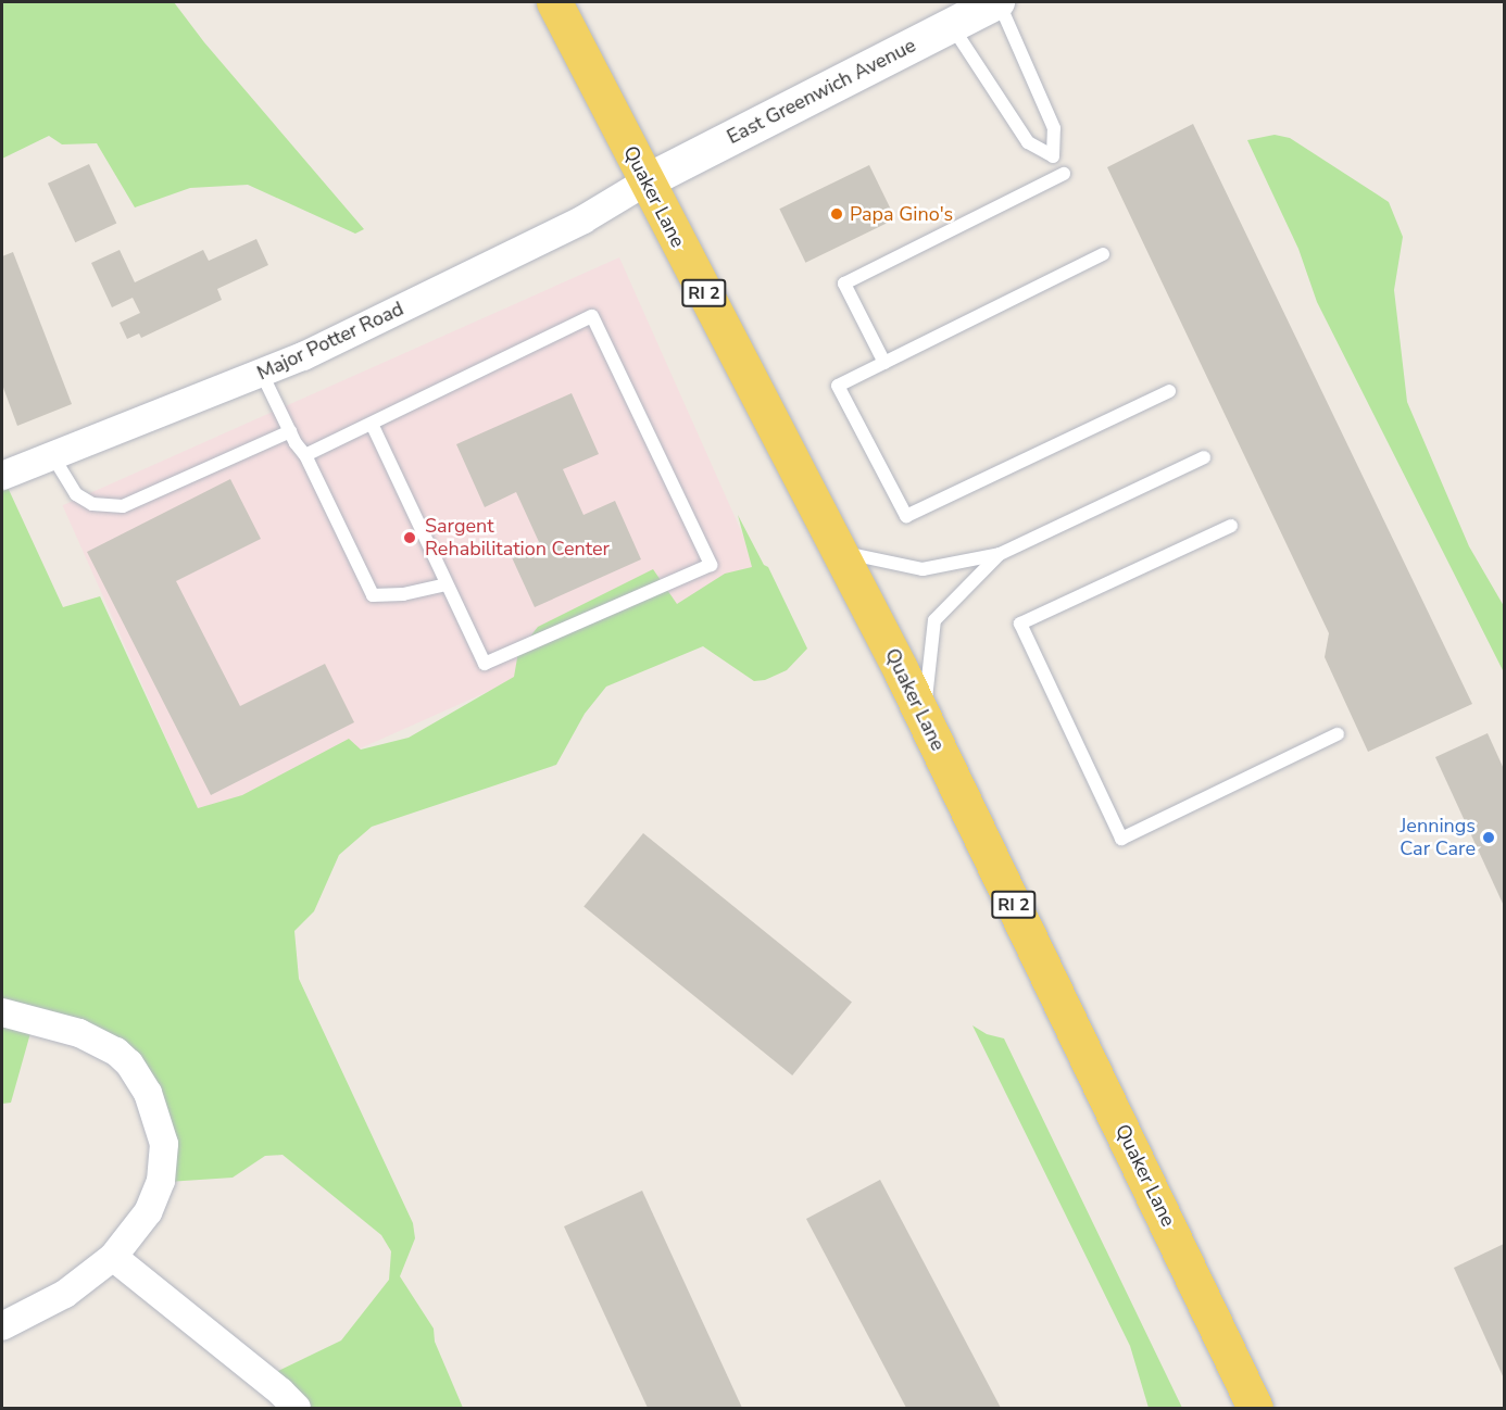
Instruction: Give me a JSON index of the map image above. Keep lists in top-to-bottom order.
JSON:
{
  "streets": {
    "main road": ["Quaker Lane", "RI 2"],
    "street": ["East Greenwich Avenue", "Major Potter Road"]
  },
  "crossings": [
    ["East Greenwich Avenue", "Quaker Lane"],
    ["East Greenwich Avenue", "Major Potter Road"],
    ["Quaker Lane", "Major Potter Road"]
  ],
  "places": ["Papa Gino's", "Sargent Rehabilitation Center", "Jennings Car Care"]
}
